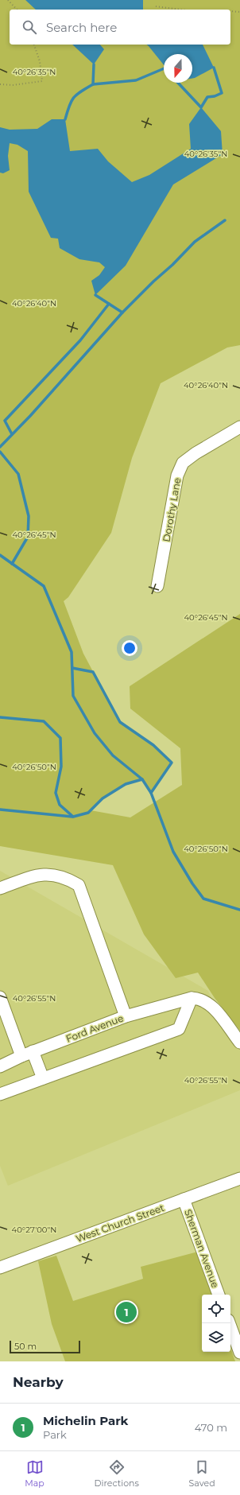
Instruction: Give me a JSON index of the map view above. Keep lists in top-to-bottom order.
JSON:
{
  "streets": {
    "street": [
      "Dorothy Lane",
      "Ford Avenue",
      "West Church Street",
      "Sherman Avenue"
    ]
  },
  "crossings": [
    ["West Church Street", "Sherman Avenue"]
  ],
  "scale_bar": "50 m",
  "north": "bottom",
  "page": {
    "search": "Search here",
    "pins": "1",
    "scale": "50 m",
    "heading": "Nearby",
    "list": [
      {
        "mark": "1",
        "name": "Michelin Park",
        "note": "Park",
        "value": "470 m"
      }
    ],
    "nav": ["Map", "Directions", "Saved"]
  },
  "coordinates": [
    "40°26'35\"N",
    "40°26'40\"N",
    "40°26'45\"N",
    "40°26'50\"N",
    "40°26'55\"N",
    "40°27'00\"N"
  ]
}
